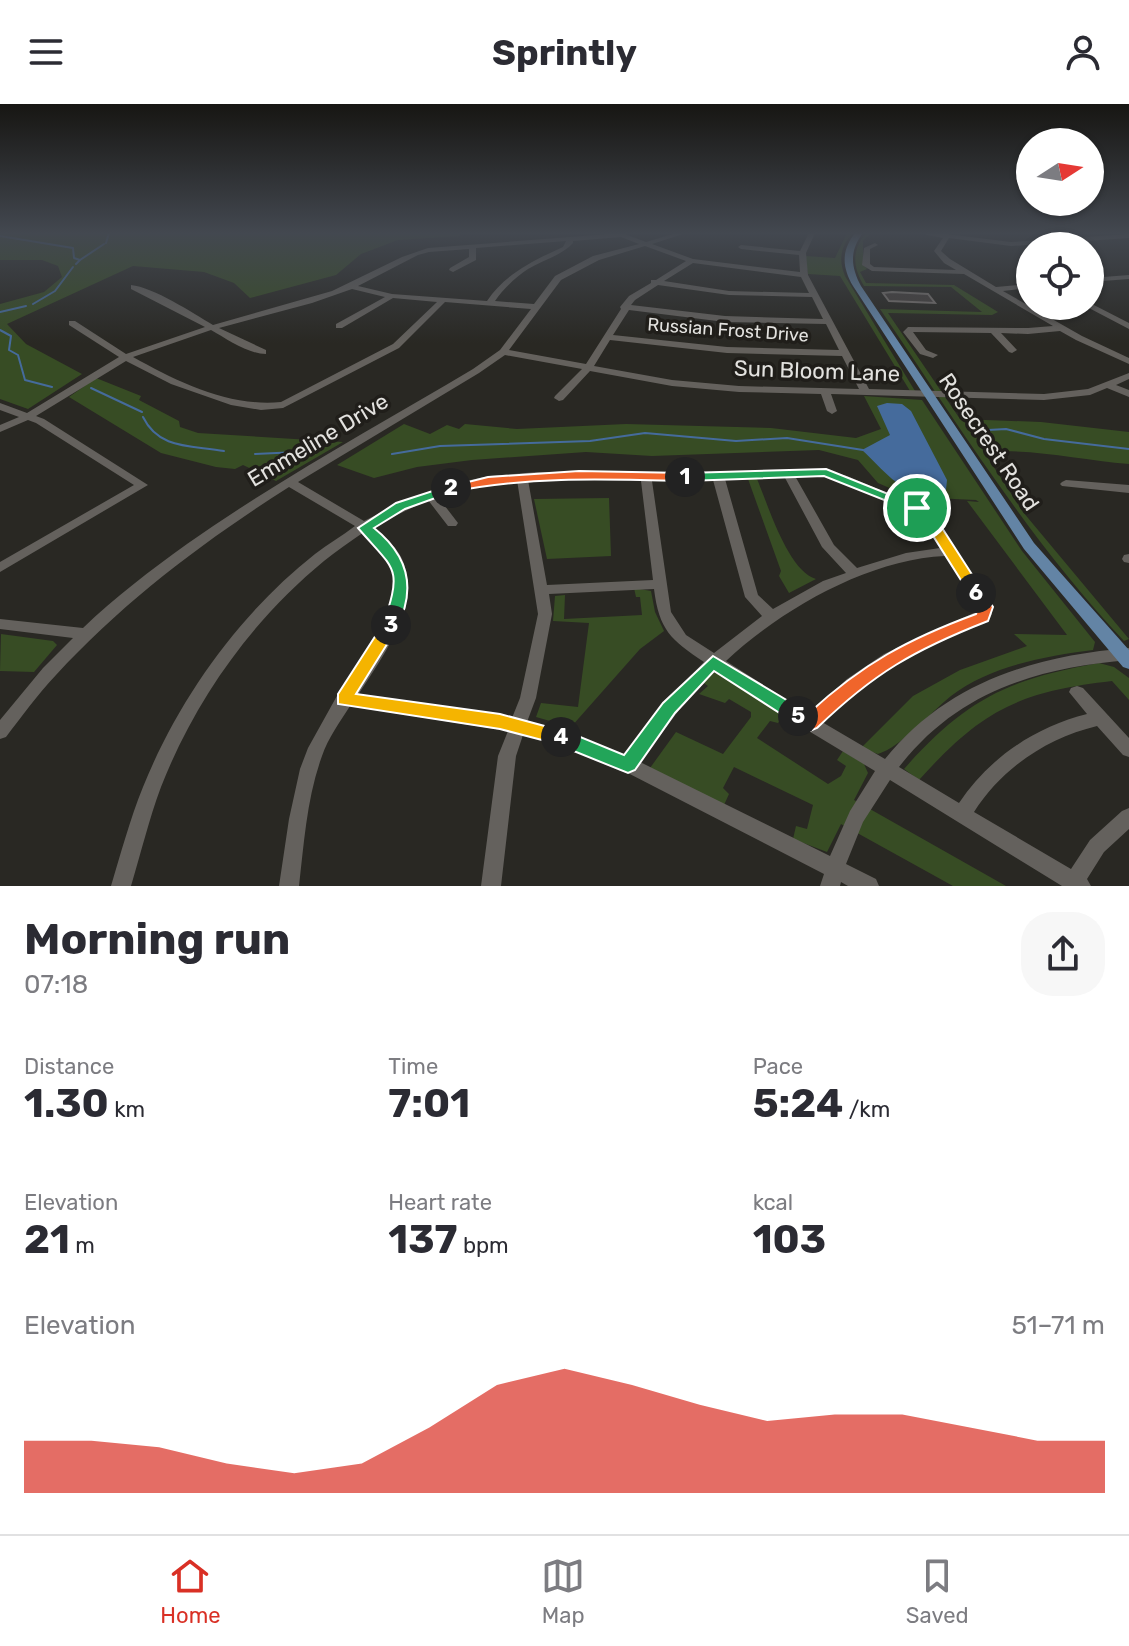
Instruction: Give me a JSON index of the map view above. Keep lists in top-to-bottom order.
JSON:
{
  "streets": {
    "main road": ["Rosecrest Road"],
    "street": ["Russian Frost Drive", "Sun Bloom Lane", "Emmeline Drive"]
  },
  "crossings": [
    ["Sun Bloom Lane", "Emmeline Drive"],
    ["Sun Bloom Lane", "Rosecrest Road"]
  ],
  "north": "right",
  "page": {
    "header": "Sprintly",
    "pins": [
      "1",
      "2",
      "6",
      "3",
      "5",
      "4"
    ],
    "heading": ["Morning run", "07:18"],
    "stats": [
      ["Distance", "1.30 km"],
      ["Time", "7:01"],
      ["Pace", "5:24 /km"],
      ["Elevation", "21 m"],
      ["Heart rate", "137 bpm"],
      ["kcal", "103"]
    ],
    "chart": ["Elevation", "51–71 m"],
    "tabs": ["Home", "Map", "Saved"]
  }
}
